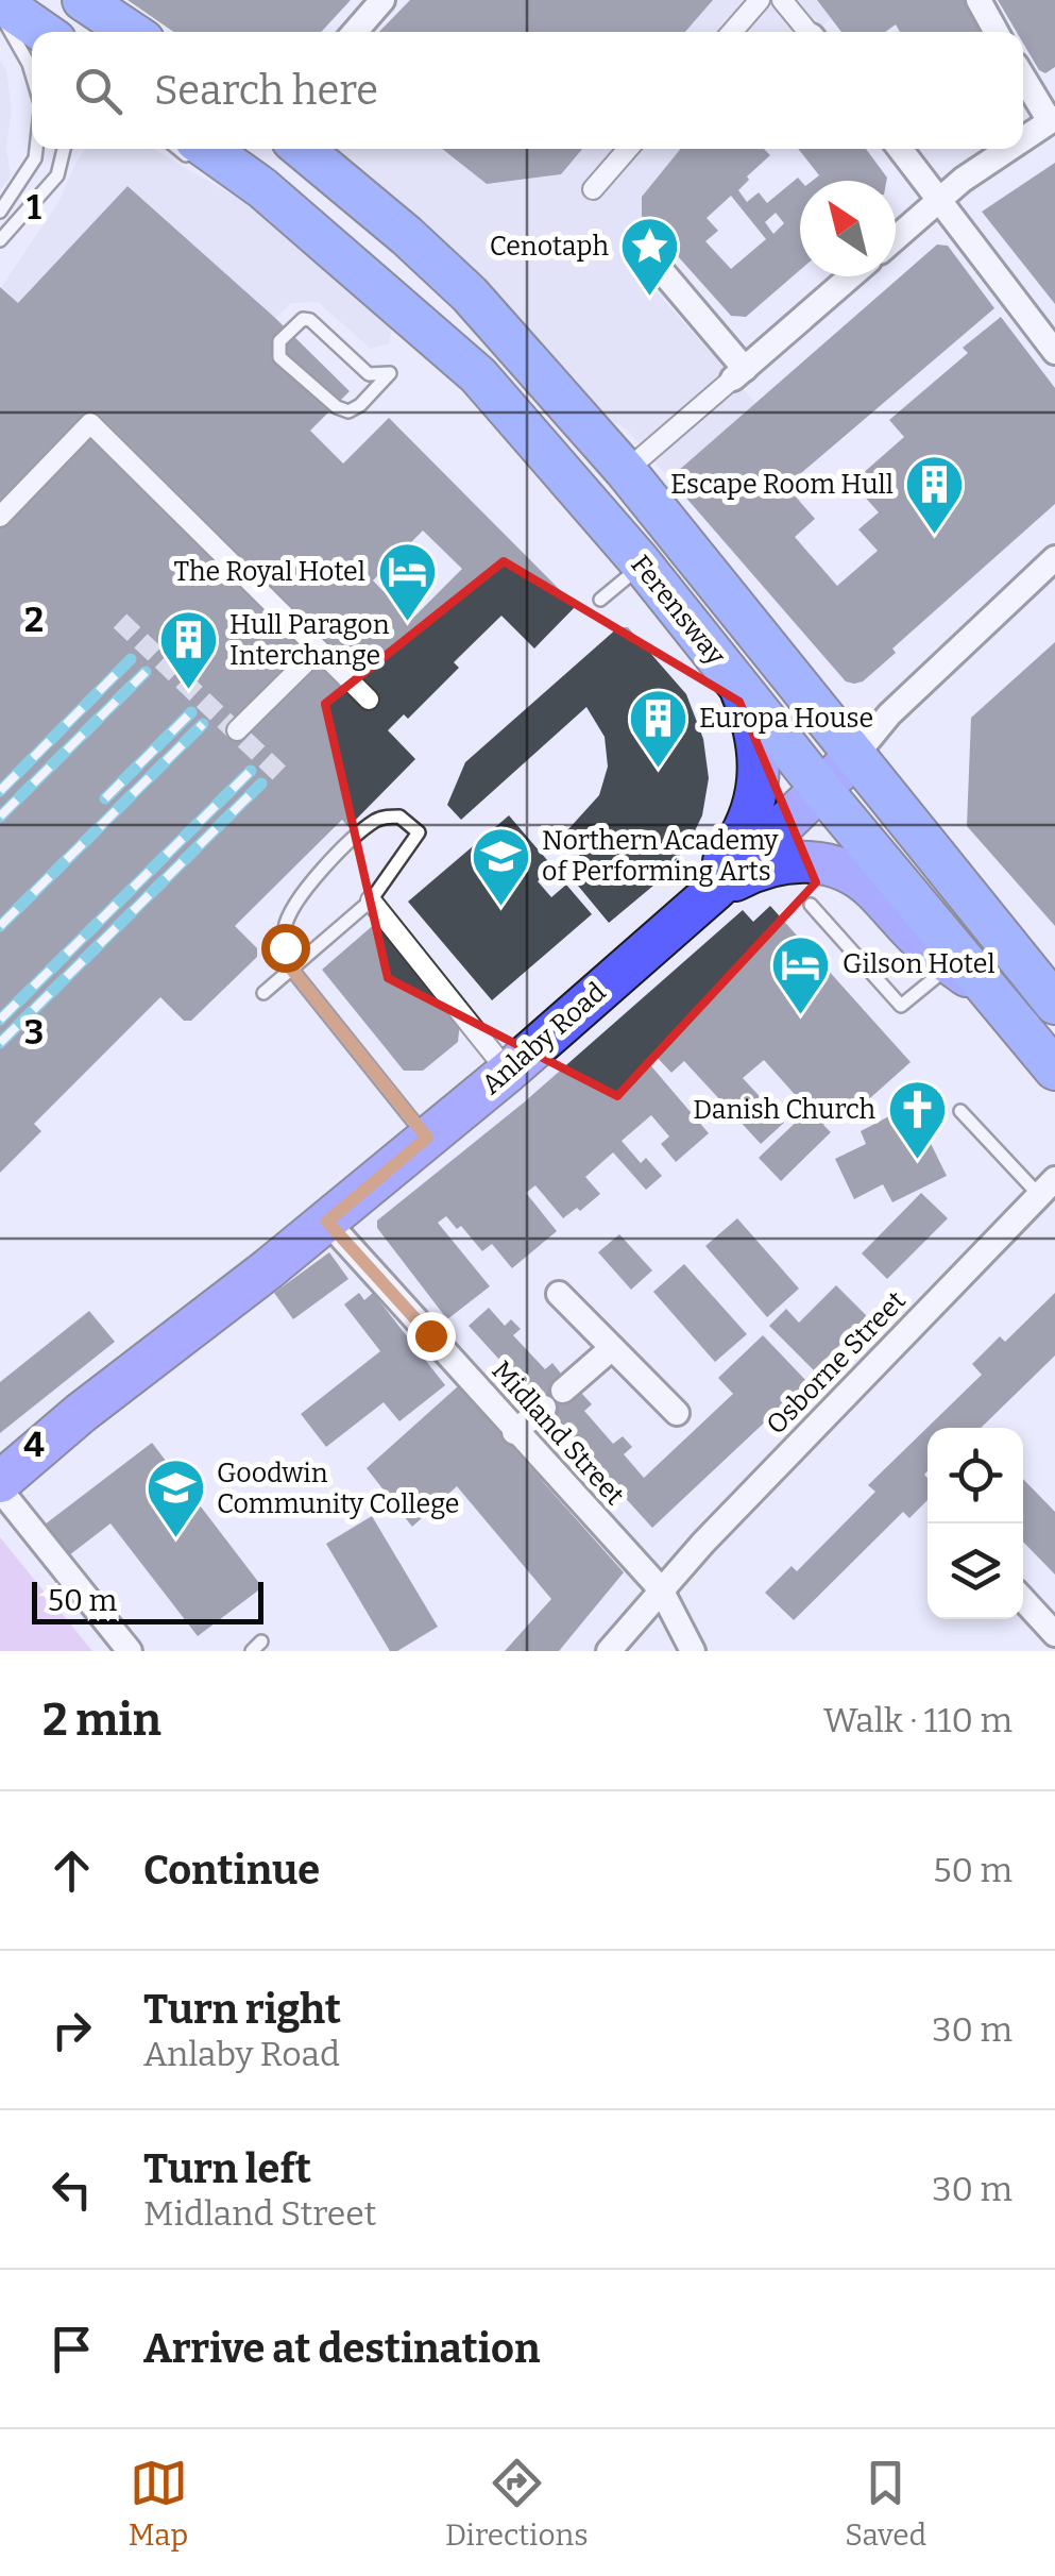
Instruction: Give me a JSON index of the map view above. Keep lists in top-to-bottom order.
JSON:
{
  "streets": {
    "highway": ["Ferensway"],
    "main road": ["Anlaby Road"],
    "street": ["Osborne Street", "Midland Street"]
  },
  "crossings": [
    ["Ferensway", "Anlaby Road"],
    ["Anlaby Road", "Midland Street"],
    ["Osborne Street", "Midland Street"]
  ],
  "places": {
    "place": ["Cenotaph"],
    "building": ["Escape Room Hull", "Hull Paragon Interchange", "Europa House"],
    "hotel": ["The Royal Hotel", "Gilson Hotel"],
    "school or university": ["Northern Academy of Performing Arts", "Goodwin Community College"],
    "church": ["Danish Church"]
  },
  "scale_bar": "50 m",
  "north": "top left",
  "page": {
    "search": "Search here",
    "scale": "50 m",
    "heading": ["2 min", "Walk · 110 m"],
    "list": [
      ["Continue", "50 m"],
      ["Turn right", "Anlaby Road", "30 m"],
      ["Turn left", "Midland Street", "30 m"],
      "Arrive at destination"
    ],
    "nav": ["Map", "Directions", "Saved"]
  },
  "grid": {
    "rows": [
      "1",
      "2",
      "3",
      "4"
    ]
  }
}
